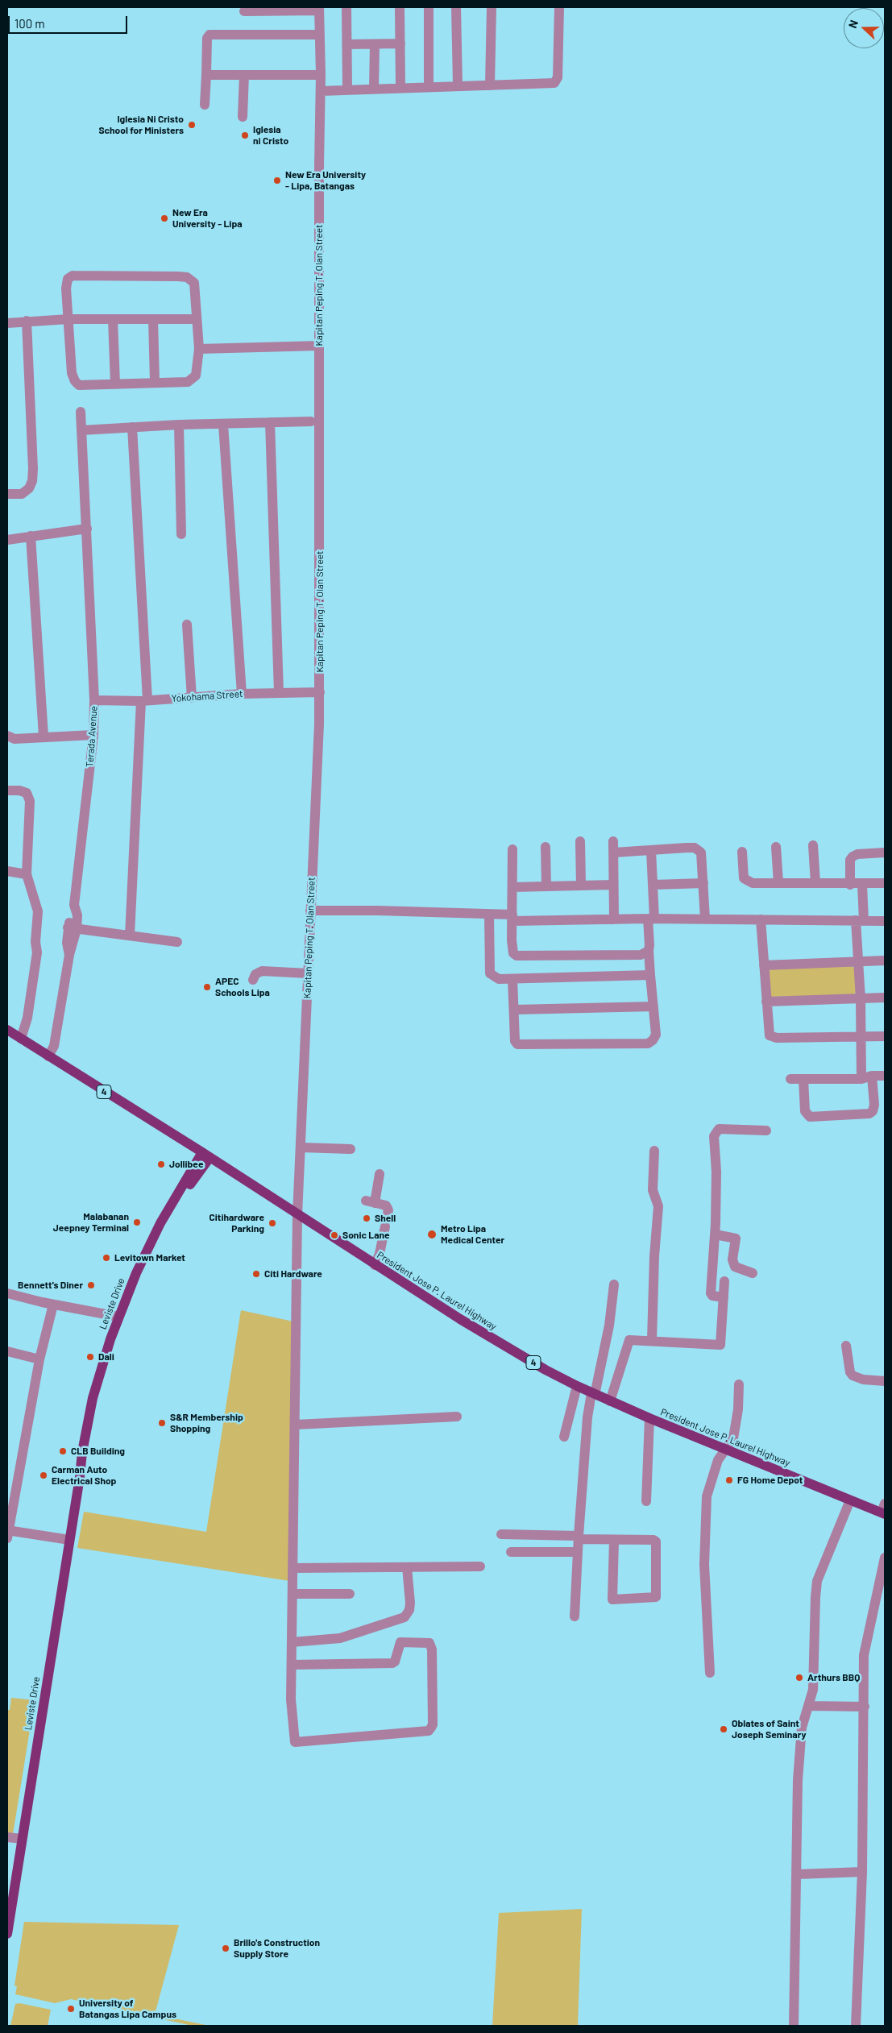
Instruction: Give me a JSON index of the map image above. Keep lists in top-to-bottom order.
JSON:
{
  "streets": {
    "main road": ["4", "President Jose P. Laurel Highway", "Leviste Drive"],
    "street": ["Kapitan Peping T. Olan Street", "Yokohama Street", "Terada Avenue"]
  },
  "crossings": [
    ["Kapitan Peping T. Olan Street", "Yokohama Street"],
    ["Kapitan Peping T. Olan Street", "President Jose P. Laurel Highway"],
    ["Yokohama Street", "Terada Avenue"],
    ["Terada Avenue", "President Jose P. Laurel Highway"],
    ["President Jose P. Laurel Highway", "Leviste Drive"]
  ],
  "places": [
    "Iglesia Ni Cristo School for Ministers",
    "Iglesia ni Cristo",
    "New Era University - Lipa, Batangas",
    "New Era University - Lipa",
    "APEC Schools Lipa",
    "Jollibee",
    "Shell",
    "Malabanan Jeepney Terminal",
    "Citihardware Parking",
    "Metro Lipa Medical Center",
    "Sonic Lane",
    "Levitown Market",
    "Citi Hardware",
    "Bennett's Diner",
    "Dali",
    "S&R Membership Shopping",
    "CLB Building",
    "Carman Auto Electrical Shop",
    "FG Home Depot",
    "Arthurs BBQ",
    "Oblates of Saint Joseph Seminary",
    "Brillo's Construction Supply Store",
    "University of Batangas Lipa Campus"
  ],
  "scale_bar": "100 m",
  "north": "left"
}
